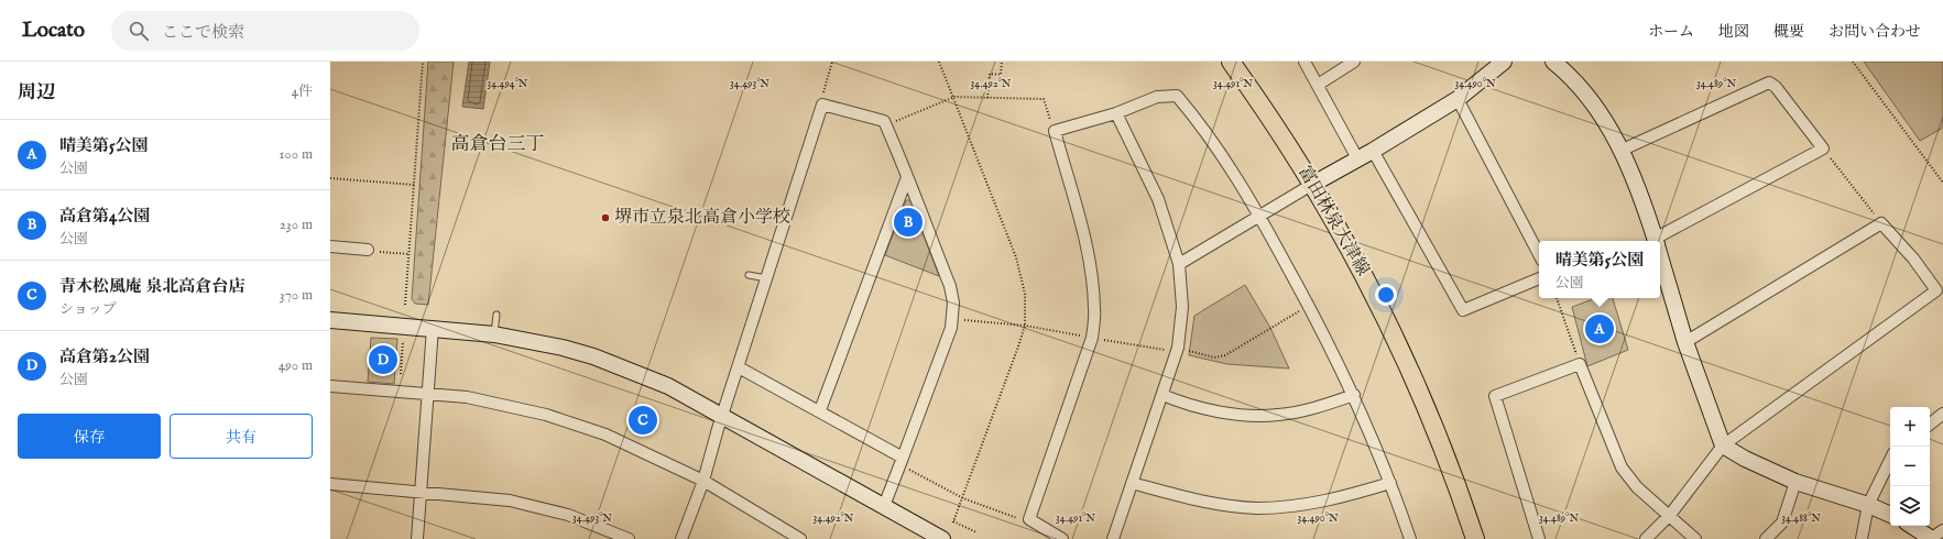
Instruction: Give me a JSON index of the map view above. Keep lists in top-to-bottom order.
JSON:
{
  "streets": {
    "main road": ["富田林泉大津線"]
  },
  "districts": ["高倉台三丁"],
  "places": ["堺市立泉北高倉小学校"],
  "page": {
    "header": "Locato",
    "search": "ここで検索",
    "nav": [
      "ホーム",
      "地図",
      "概要",
      "お問い合わせ"
    ],
    "heading": ["周辺", "4件"],
    "list": [
      {
        "mark": "A",
        "name": "晴美第5公園",
        "note": "公園",
        "value": "100 m"
      },
      {
        "mark": "B",
        "name": "高倉第4公園",
        "note": "公園",
        "value": "230 m"
      },
      {
        "mark": "C",
        "name": "青木松風庵 泉北高倉台店",
        "note": "ショップ",
        "value": "370 m"
      },
      {
        "mark": "D",
        "name": "高倉第2公園",
        "note": "公園",
        "value": "490 m"
      }
    ],
    "pins": [
      "B",
      "A",
      "D",
      "C"
    ],
    "popup": ["晴美第5公園", "公園"],
    "buttons": ["保存", "共有"],
    "map_buttons": ["+", "−"]
  },
  "coordinates": [
    "34.494°N",
    "34.493°N",
    "34.492°N",
    "34.491°N",
    "34.490°N",
    "34.489°N",
    "34.488°N"
  ]
}
